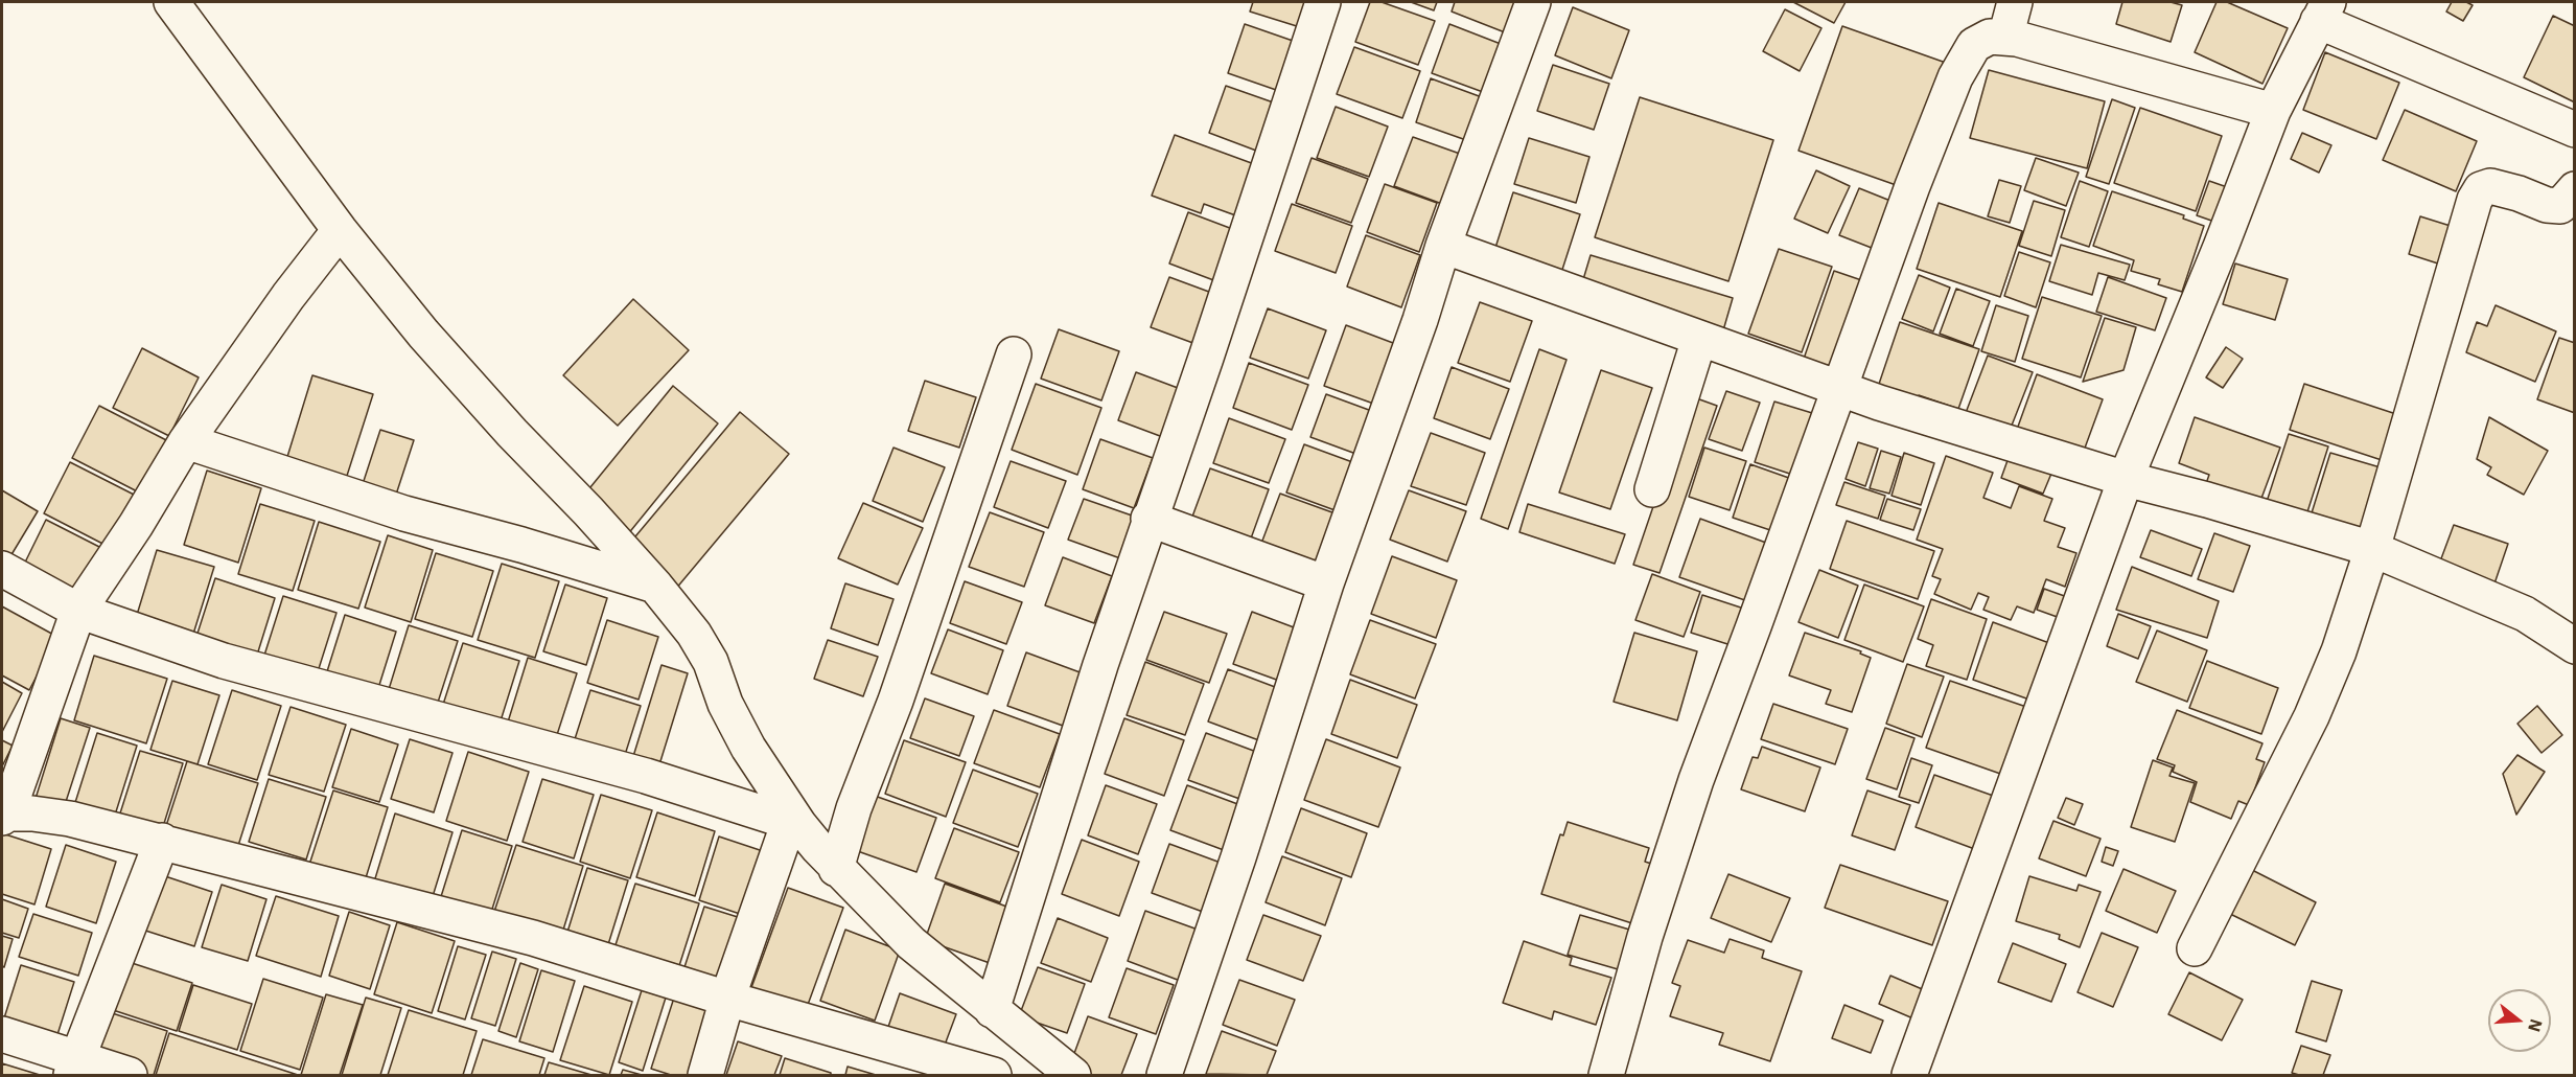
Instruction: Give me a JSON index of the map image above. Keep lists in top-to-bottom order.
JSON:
{
  "north": "right"
}
